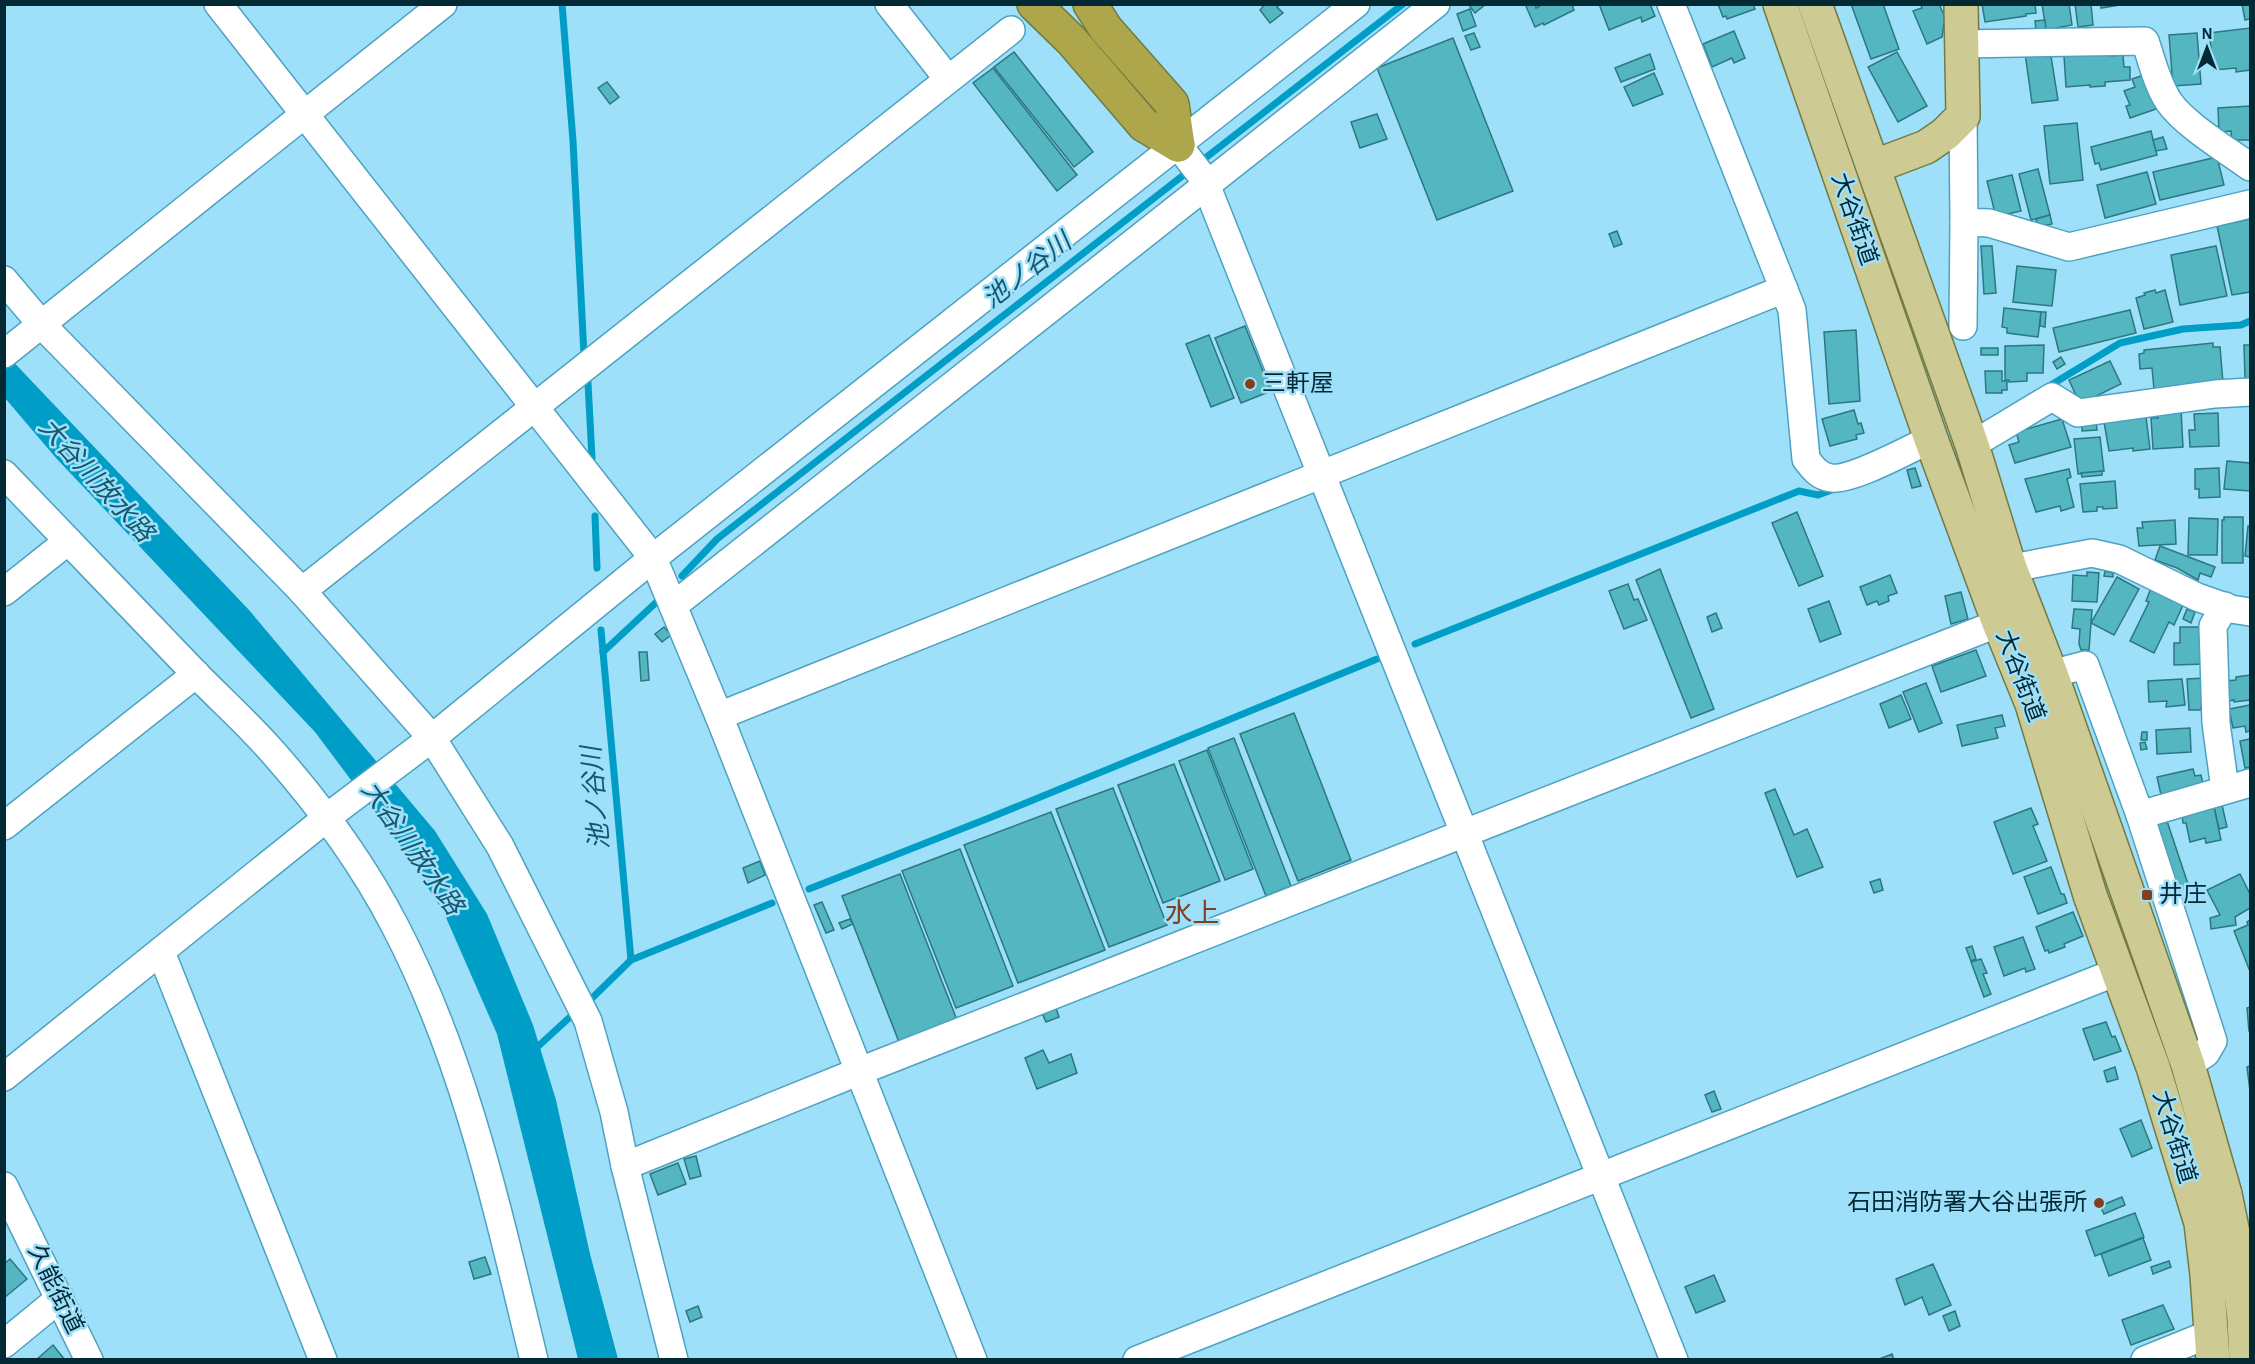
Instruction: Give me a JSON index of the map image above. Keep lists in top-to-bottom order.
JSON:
{
  "streets": {
    "main road": ["大谷街道"],
    "street": ["久能街道"]
  },
  "districts": ["水上"],
  "water": ["池ノ谷川", "大谷川放水路"],
  "places": {
    "other": ["三軒屋", "石田消防署大谷出張所"],
    "transit": ["井庄"]
  },
  "north": "top"
}
